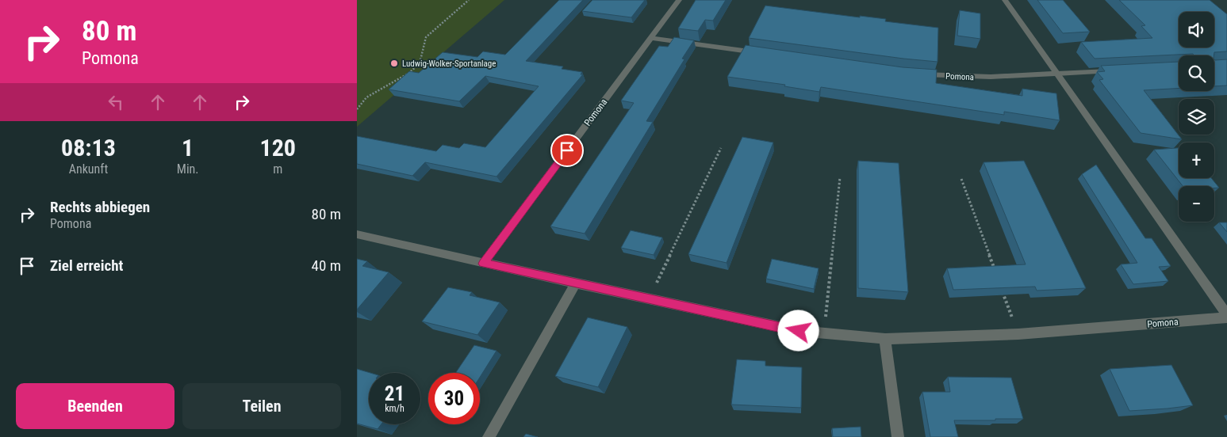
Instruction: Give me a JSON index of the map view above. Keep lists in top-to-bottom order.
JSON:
{
  "streets": {
    "street": ["Pomona"]
  },
  "places": ["Ludwig-Wolker-Sportanlage"],
  "page": {
    "turn": ["80 m", "Pomona"],
    "map_buttons": ["+", "−"],
    "eta": [
      "08:13",
      "Ankunft",
      "1",
      "Min.",
      "120",
      "m"
    ],
    "list": [
      {
        "name": "Rechts abbiegen",
        "note": "Pomona",
        "value": "80 m"
      },
      {
        "name": "Ziel erreicht",
        "value": "40 m"
      }
    ],
    "speed": "21 km/h",
    "limit": "30",
    "buttons": ["Beenden", "Teilen"]
  }
}
